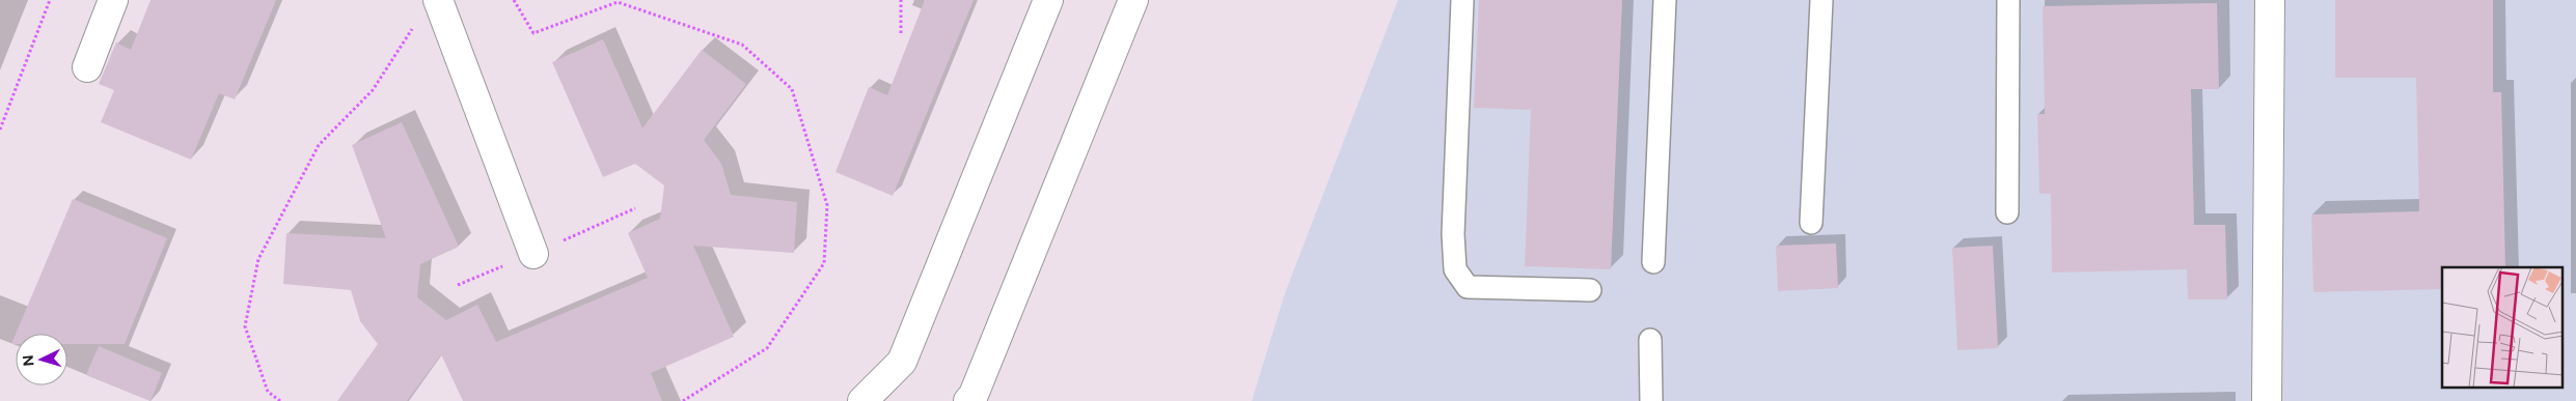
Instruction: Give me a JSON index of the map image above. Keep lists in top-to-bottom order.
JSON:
{
  "north": "left"
}
